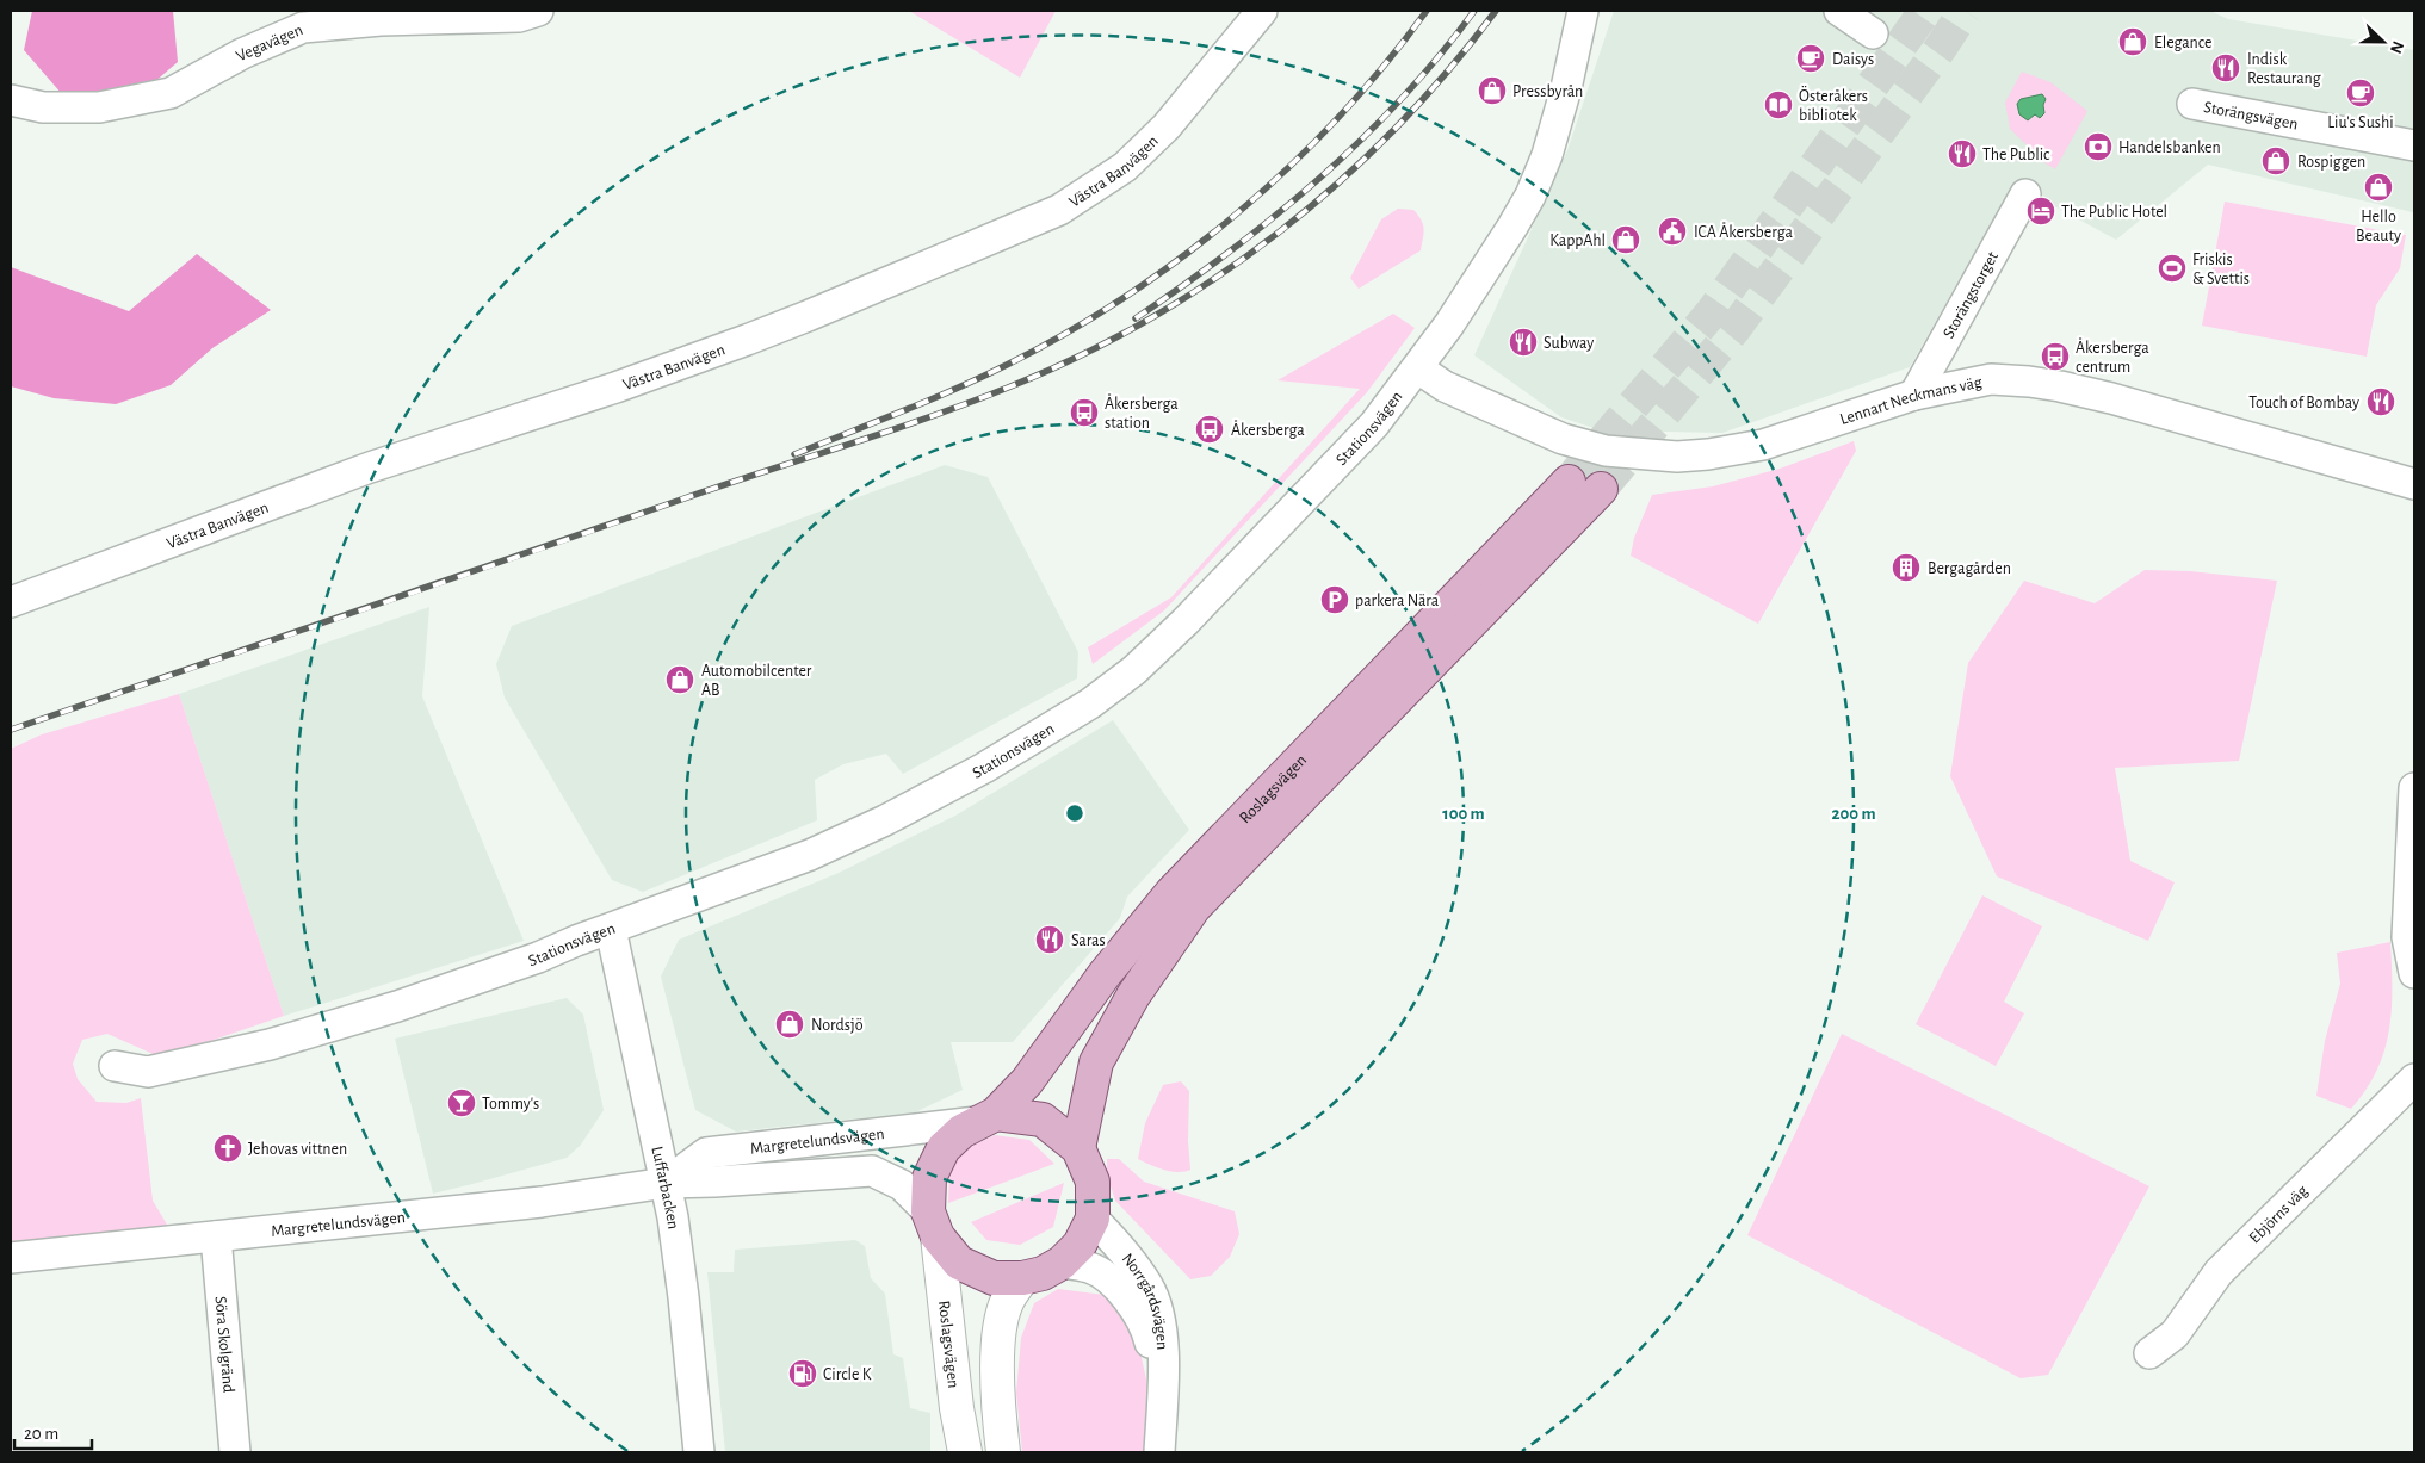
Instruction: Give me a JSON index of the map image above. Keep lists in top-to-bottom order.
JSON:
{
  "streets": {
    "main road": ["Roslagsvägen"],
    "street": [
      "Vegavägen",
      "Storängsvägen",
      "Västra Banvägen",
      "Storängstorget",
      "Lennart Neckmans väg",
      "Stationsvägen",
      "Margretelundsvägen",
      "Luffarbacken",
      "Ebjörns väg",
      "Norrgårdsvägen",
      "Söra Skolgränd"
    ]
  },
  "crossings": [
    ["Storängstorget", "Lennart Neckmans väg"],
    ["Lennart Neckmans väg", "Stationsvägen"],
    ["Stationsvägen", "Luffarbacken"],
    ["Roslagsvägen", "Margretelundsvägen"],
    ["Roslagsvägen", "Norrgårdsvägen"],
    ["Margretelundsvägen", "Luffarbacken"],
    ["Margretelundsvägen", "Norrgårdsvägen"],
    ["Margretelundsvägen", "Söra Skolgränd"]
  ],
  "places": {
    "shop": [
      "Elegance",
      "Pressbyrån",
      "Rospiggen",
      "Hello Beauty",
      "KappAhl",
      "Automobilcenter AB",
      "Nordsjö"
    ],
    "cafe": ["Daisys", "Liu's Sushi"],
    "restaurant": [
      "Indisk Restaurang",
      "The Public",
      "Subway",
      "Touch of Bombay",
      "Saras"
    ],
    "library": ["Österåkers bibliotek"],
    "bank": ["Handelsbanken"],
    "hotel": ["The Public Hotel"],
    "public building": ["ICA Åkersberga"],
    "sports": ["Friskis & Svettis"],
    "bus stop": ["Åkersberga centrum", "Åkersberga station", "Åkersberga"],
    "building": ["Bergagården"],
    "parking": ["parkera Nära"],
    "bar": ["Tommy's"],
    "church": ["Jehovas vittnen"],
    "fuel station": ["Circle K"]
  },
  "scale_bar": "20 m",
  "north": "right",
  "rings": ["100 m", "200 m"]
}
